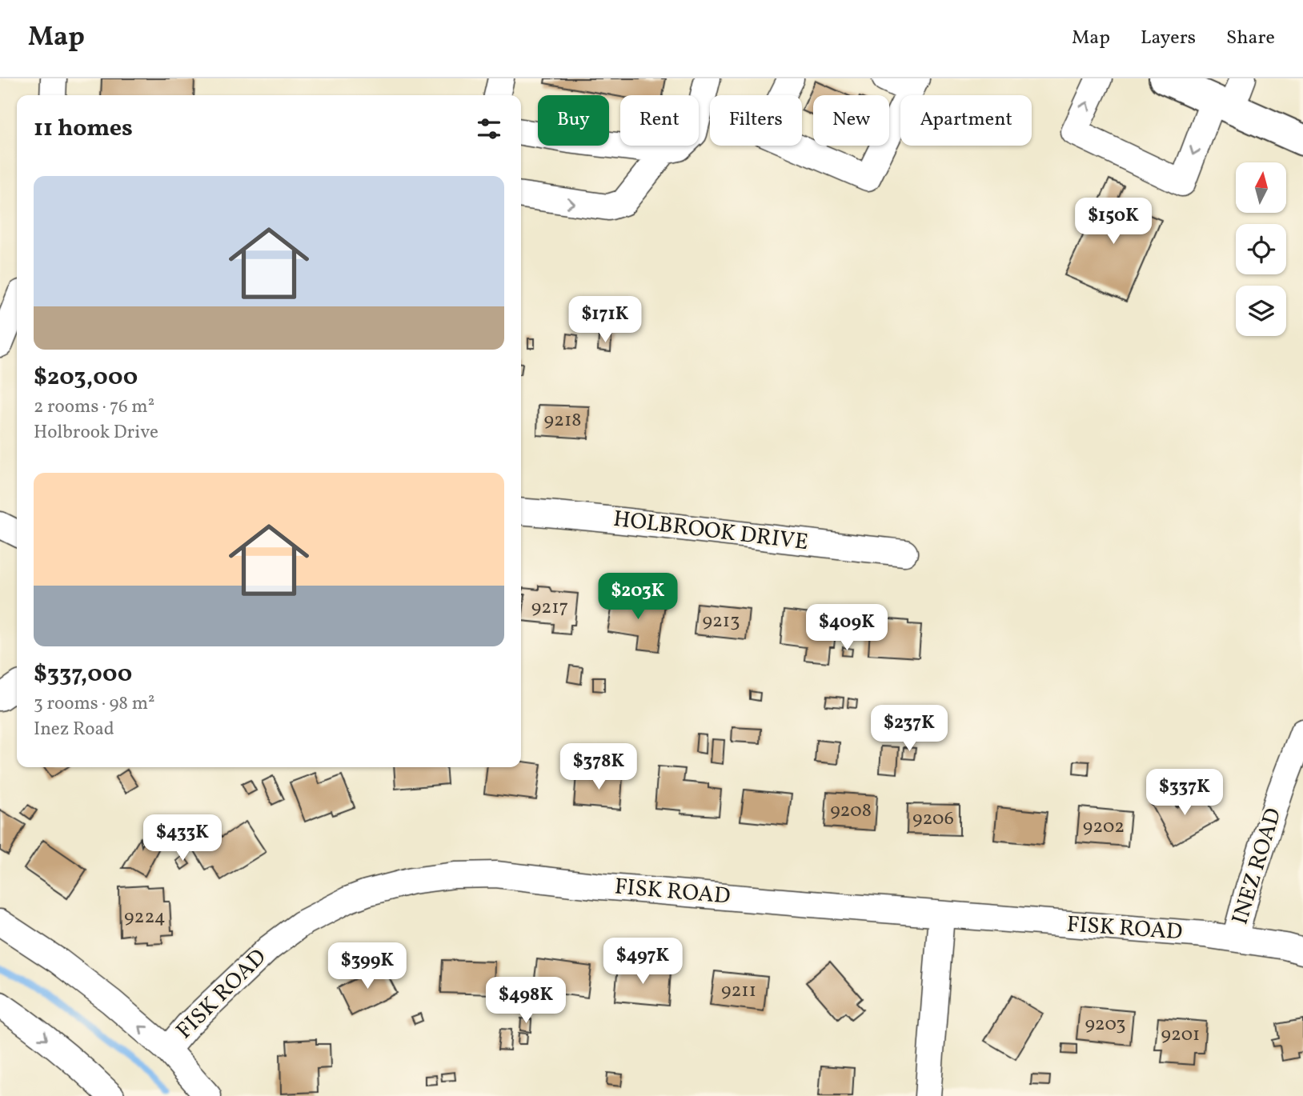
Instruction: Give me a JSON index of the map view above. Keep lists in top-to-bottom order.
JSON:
{
  "streets": {
    "street": ["HOLBROOK DRIVE", "INEZ ROAD", "FISK ROAD"]
  },
  "crossings": [
    ["INEZ ROAD", "FISK ROAD"]
  ],
  "house_numbers": [
    "9218",
    "9217",
    "9213",
    "9208",
    "9206",
    "9202",
    "9224",
    "9211",
    "9203",
    "9201"
  ],
  "north": "top",
  "page": {
    "header": "Map",
    "nav": ["Map", "Layers", "Share"],
    "chip": [
      "Buy",
      "Rent",
      "Filters",
      "New",
      "Apartment"
    ],
    "heading": "11 homes",
    "list": [
      {
        "name": "$203,000",
        "note": "2 rooms · 76 m² · Holbrook Drive"
      },
      {
        "name": "$337,000",
        "note": "3 rooms · 98 m² · Inez Road"
      }
    ],
    "price": [
      "$150K",
      "$171K",
      "$203K",
      "$409K",
      "$237K",
      "$378K",
      "$337K",
      "$433K",
      "$497K",
      "$399K",
      "$498K"
    ]
  }
}
